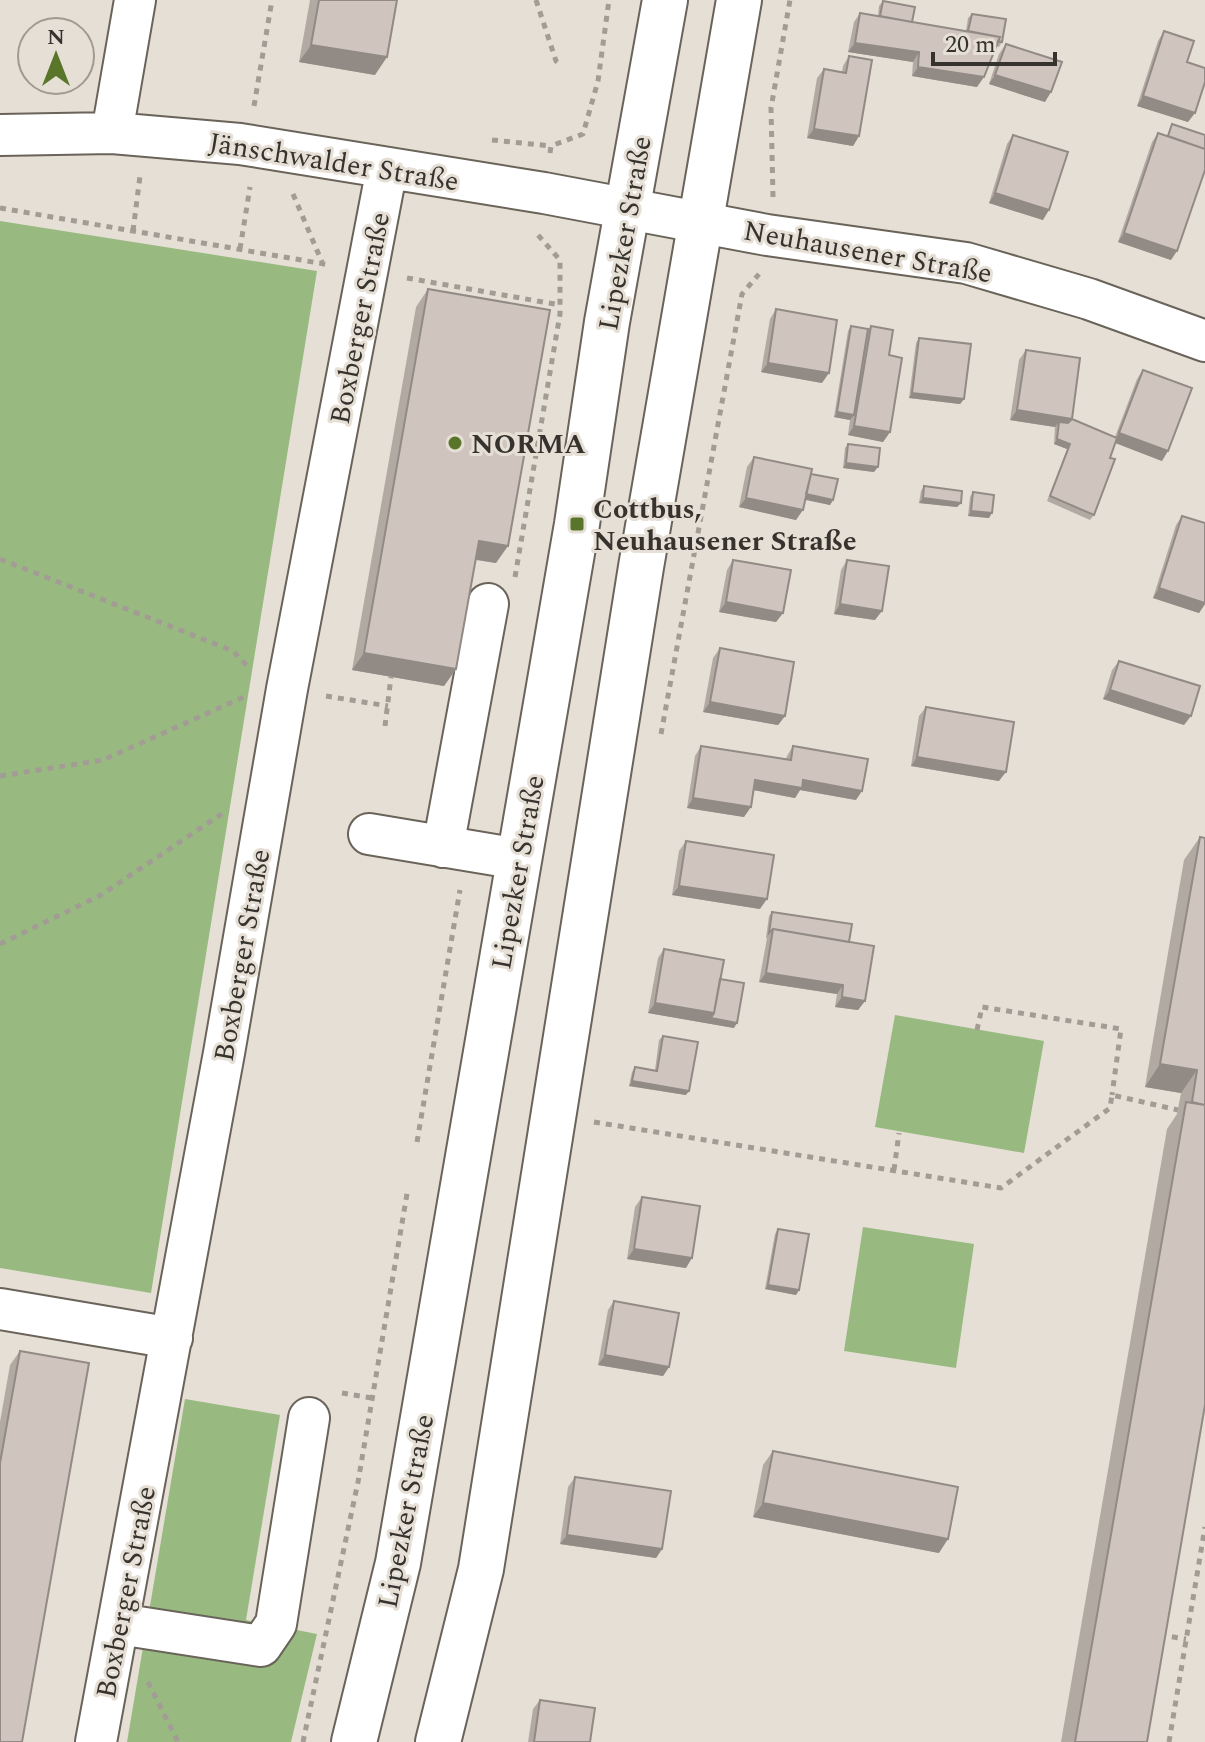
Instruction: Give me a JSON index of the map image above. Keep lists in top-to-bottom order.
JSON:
{
  "streets": {
    "main road": ["Lipezker Straße"],
    "street": ["Jänschwalder Straße", "Neuhausener Straße", "Boxberger Straße"]
  },
  "crossings": [
    ["Jänschwalder Straße", "Lipezker Straße"],
    ["Jänschwalder Straße", "Neuhausener Straße"],
    ["Jänschwalder Straße", "Boxberger Straße"],
    ["Lipezker Straße", "Neuhausener Straße"]
  ],
  "places": {
    "other": ["NORMA"],
    "transit": ["Cottbus, Neuhausener Straße"]
  },
  "scale_bar": "20 m",
  "north": "top"
}
